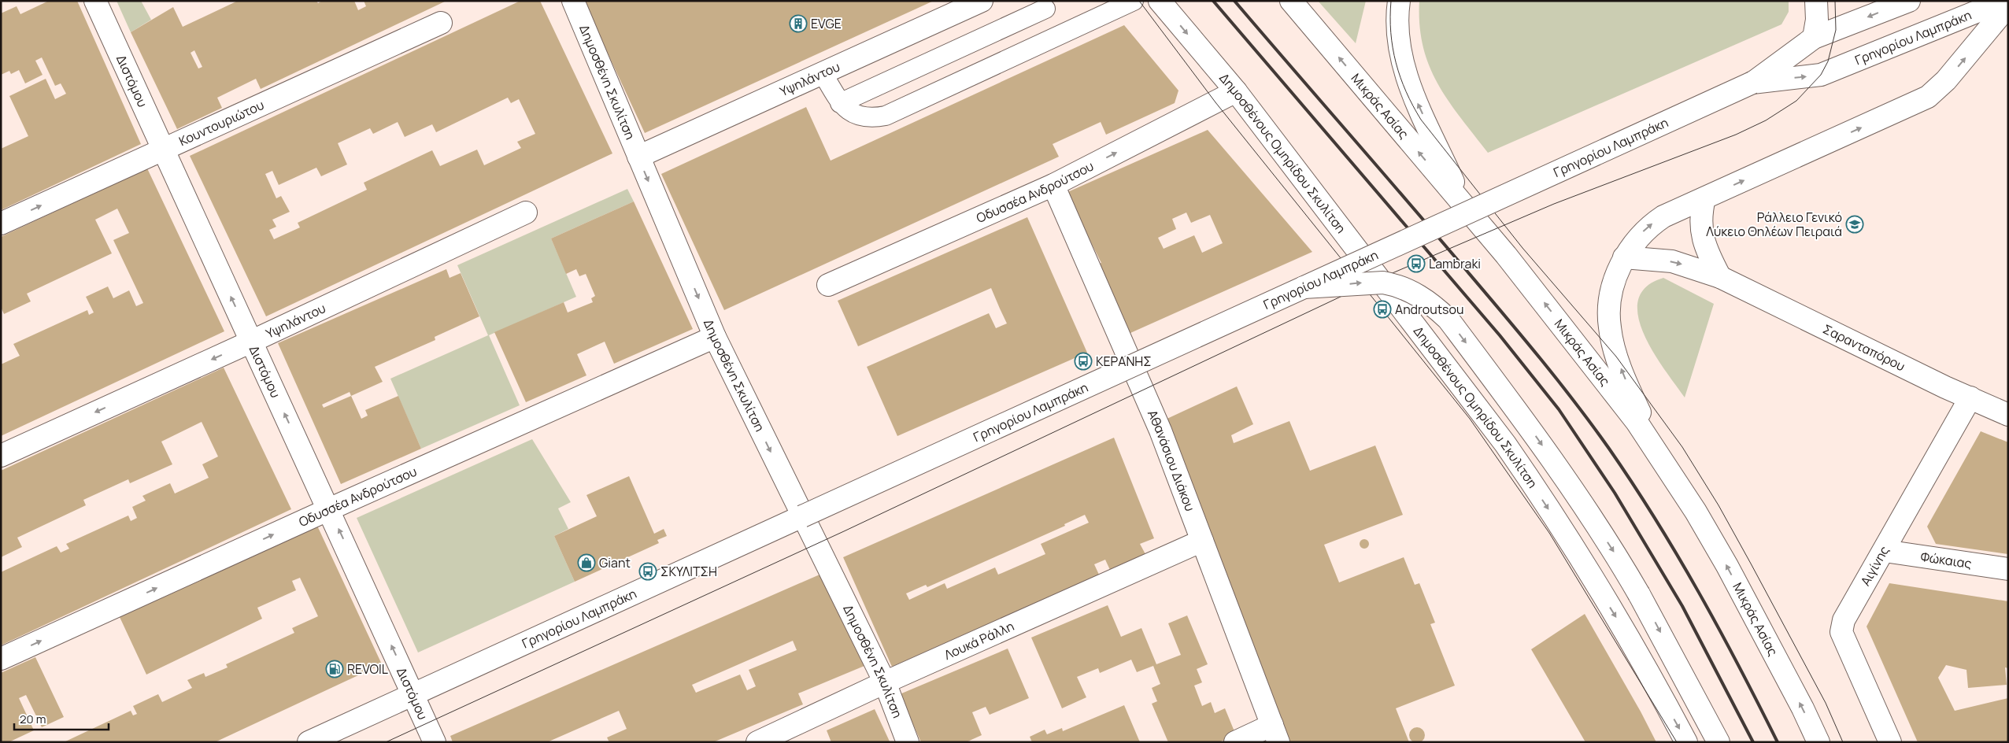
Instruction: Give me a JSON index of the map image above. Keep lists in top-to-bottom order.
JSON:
{
  "streets": {
    "street": [
      "Γρηγορίου Λαμπράκη",
      "Υψηλάντου",
      "Διστόμου",
      "Δημοσθένη Σκυλίτση",
      "Μικράς Ασίας",
      "Κουντουριώτου",
      "Δημοσθένους Ομηρίδου Σκυλίτση",
      "Οδυσσέα Ανδρούτσου",
      "Σαρανταπόρου",
      "Αθανάσιου Διάκου",
      "Φώκαιας",
      "Αιγίνης",
      "Λουκά Ράλλη"
    ]
  },
  "crossings": [
    ["Γρηγορίου Λαμπράκη", "Διστόμου"],
    ["Γρηγορίου Λαμπράκη", "Δημοσθένη Σκυλίτση"],
    ["Υψηλάντου", "Διστόμου"],
    ["Υψηλάντου", "Δημοσθένη Σκυλίτση"],
    ["Διστόμου", "Κουντουριώτου"],
    ["Διστόμου", "Οδυσσέα Ανδρούτσου"],
    ["Δημοσθένη Σκυλίτση", "Οδυσσέα Ανδρούτσου"],
    ["Δημοσθένη Σκυλίτση", "Λουκά Ράλλη"],
    ["Δημοσθένους Ομηρίδου Σκυλίτση", "Οδυσσέα Ανδρούτσου"],
    ["Οδυσσέα Ανδρούτσου", "Αθανάσιου Διάκου"],
    ["Σαρανταπόρου", "Αιγίνης"],
    ["Αθανάσιου Διάκου", "Λουκά Ράλλη"],
    ["Φώκαιας", "Αιγίνης"]
  ],
  "one_way": [
    "Διστόμου",
    "Δημοσθένη Σκυλίτση",
    "Κουντουριώτου",
    "Οδυσσέα Ανδρούτσου"
  ],
  "places": {
    "building": ["EVGE"],
    "school or university": ["Ράλλειο Γενικό Λύκειο Θηλέων Πειραιά"],
    "bus stop": [
      "Lambraki",
      "Androutsou",
      "ΚΕΡΑΝΗΣ",
      "ΣΚΥΛΙΤΣΗ"
    ],
    "shop": ["Giant"],
    "fuel station": ["REVOIL"]
  },
  "scale_bar": "20 m"
}
